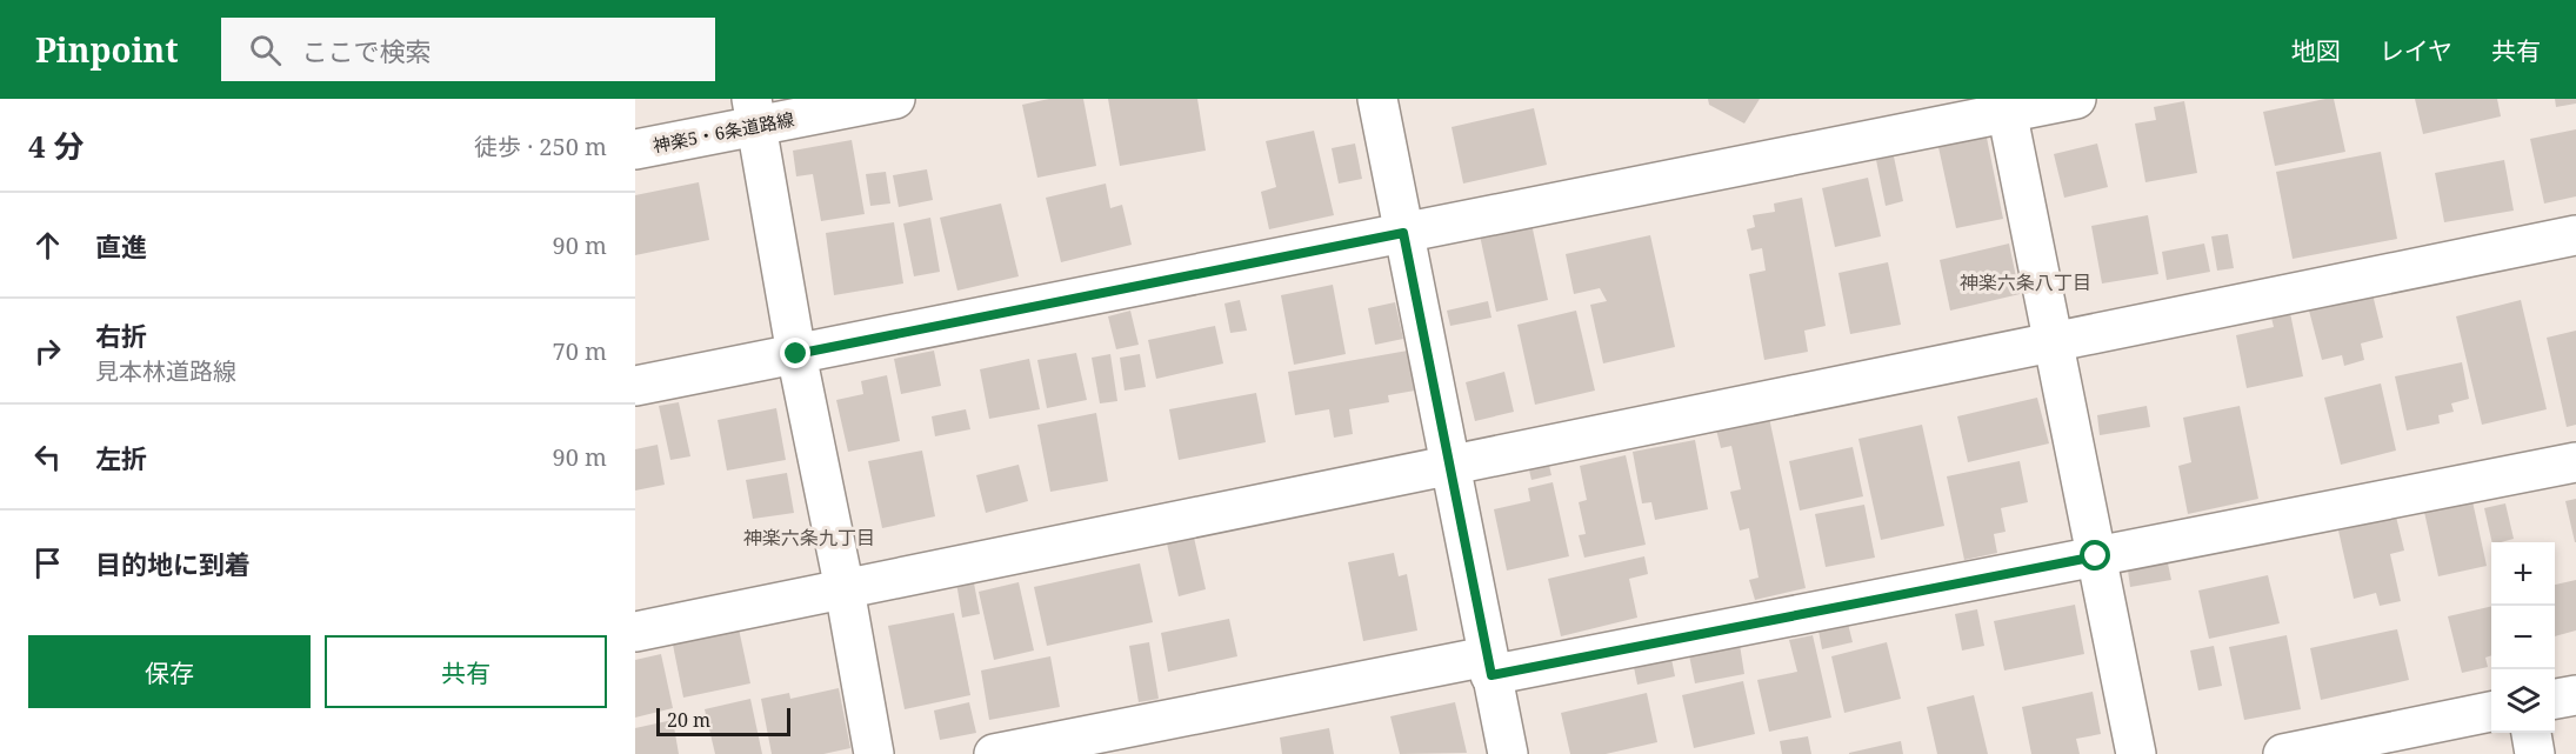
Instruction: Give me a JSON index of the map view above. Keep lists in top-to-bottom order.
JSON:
{
  "streets": {
    "street": ["神楽5・6条道路線"]
  },
  "districts": ["神楽六条八丁目", "神楽六条九丁目"],
  "scale_bar": "20 m",
  "page": {
    "header": "Pinpoint",
    "search": "ここで検索",
    "nav": ["地図", "レイヤ", "共有"],
    "heading": ["4 分", "徒歩 · 250 m"],
    "list": [
      ["直進", "90 m"],
      ["右折", "見本林道路線", "70 m"],
      ["左折", "90 m"],
      "目的地に到着"
    ],
    "map_buttons": ["+", "−"],
    "buttons": ["保存", "共有"],
    "scale": "20 m"
  }
}
